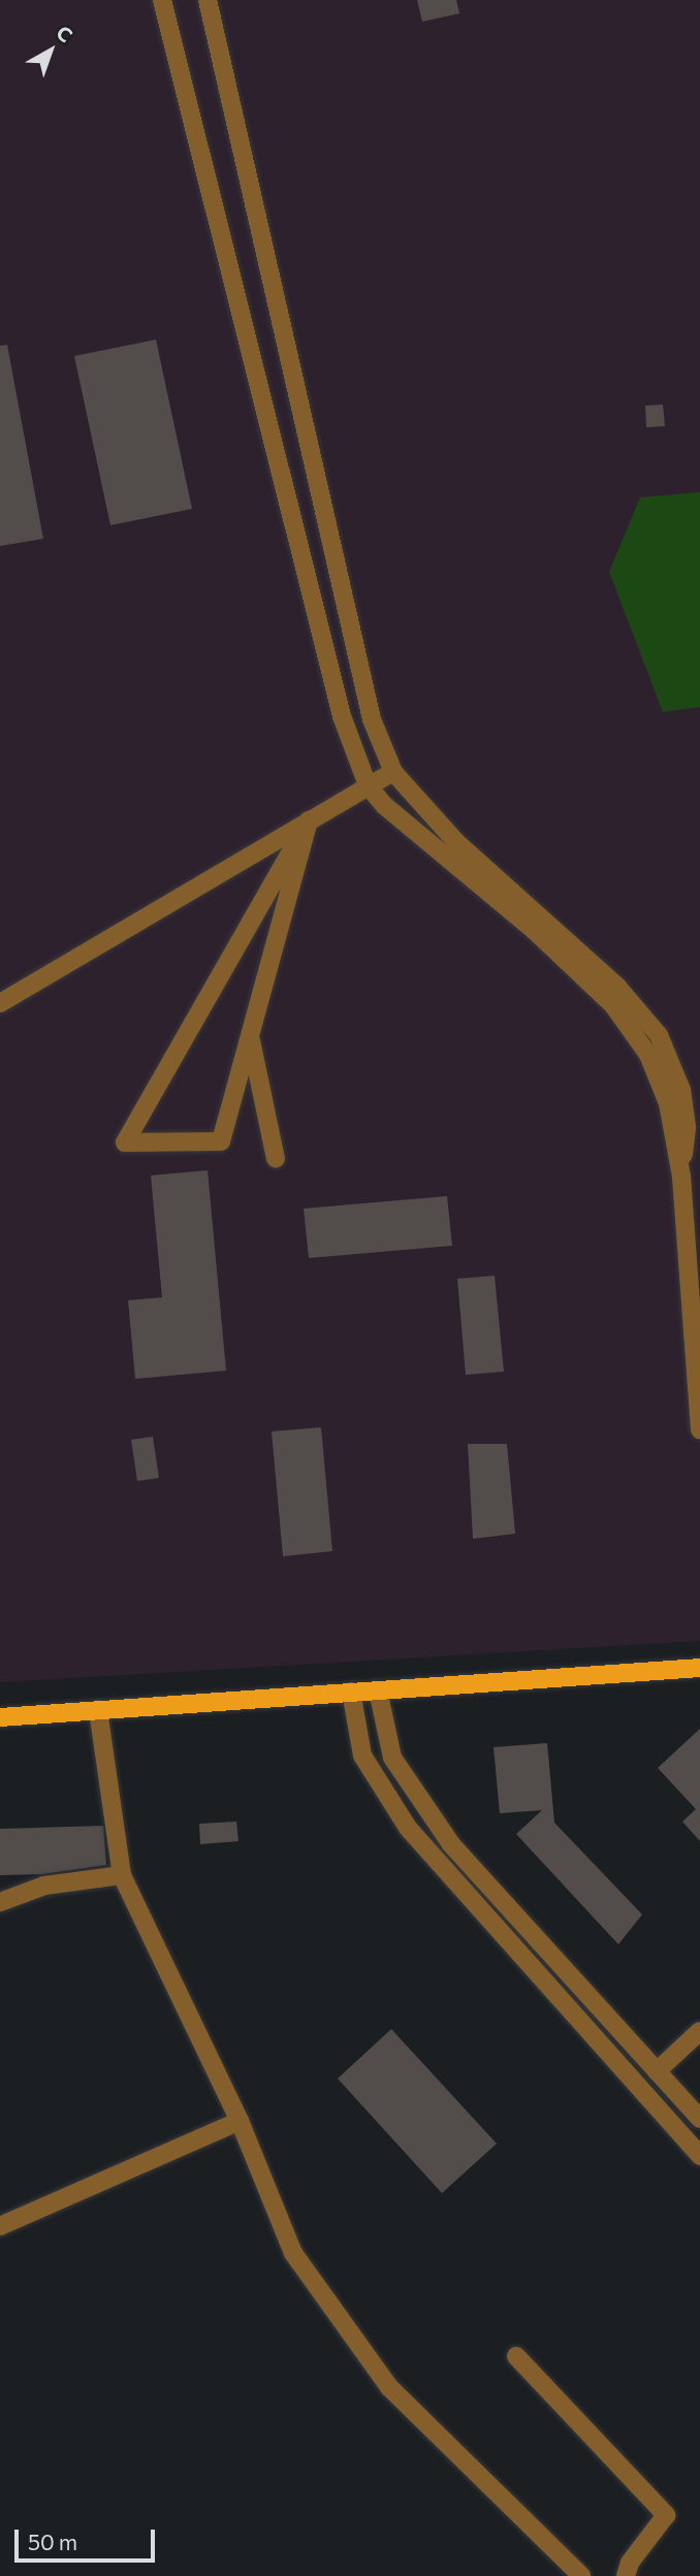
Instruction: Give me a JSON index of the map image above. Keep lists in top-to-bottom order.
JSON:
{
  "scale_bar": "50 m",
  "north": "top right"
}
